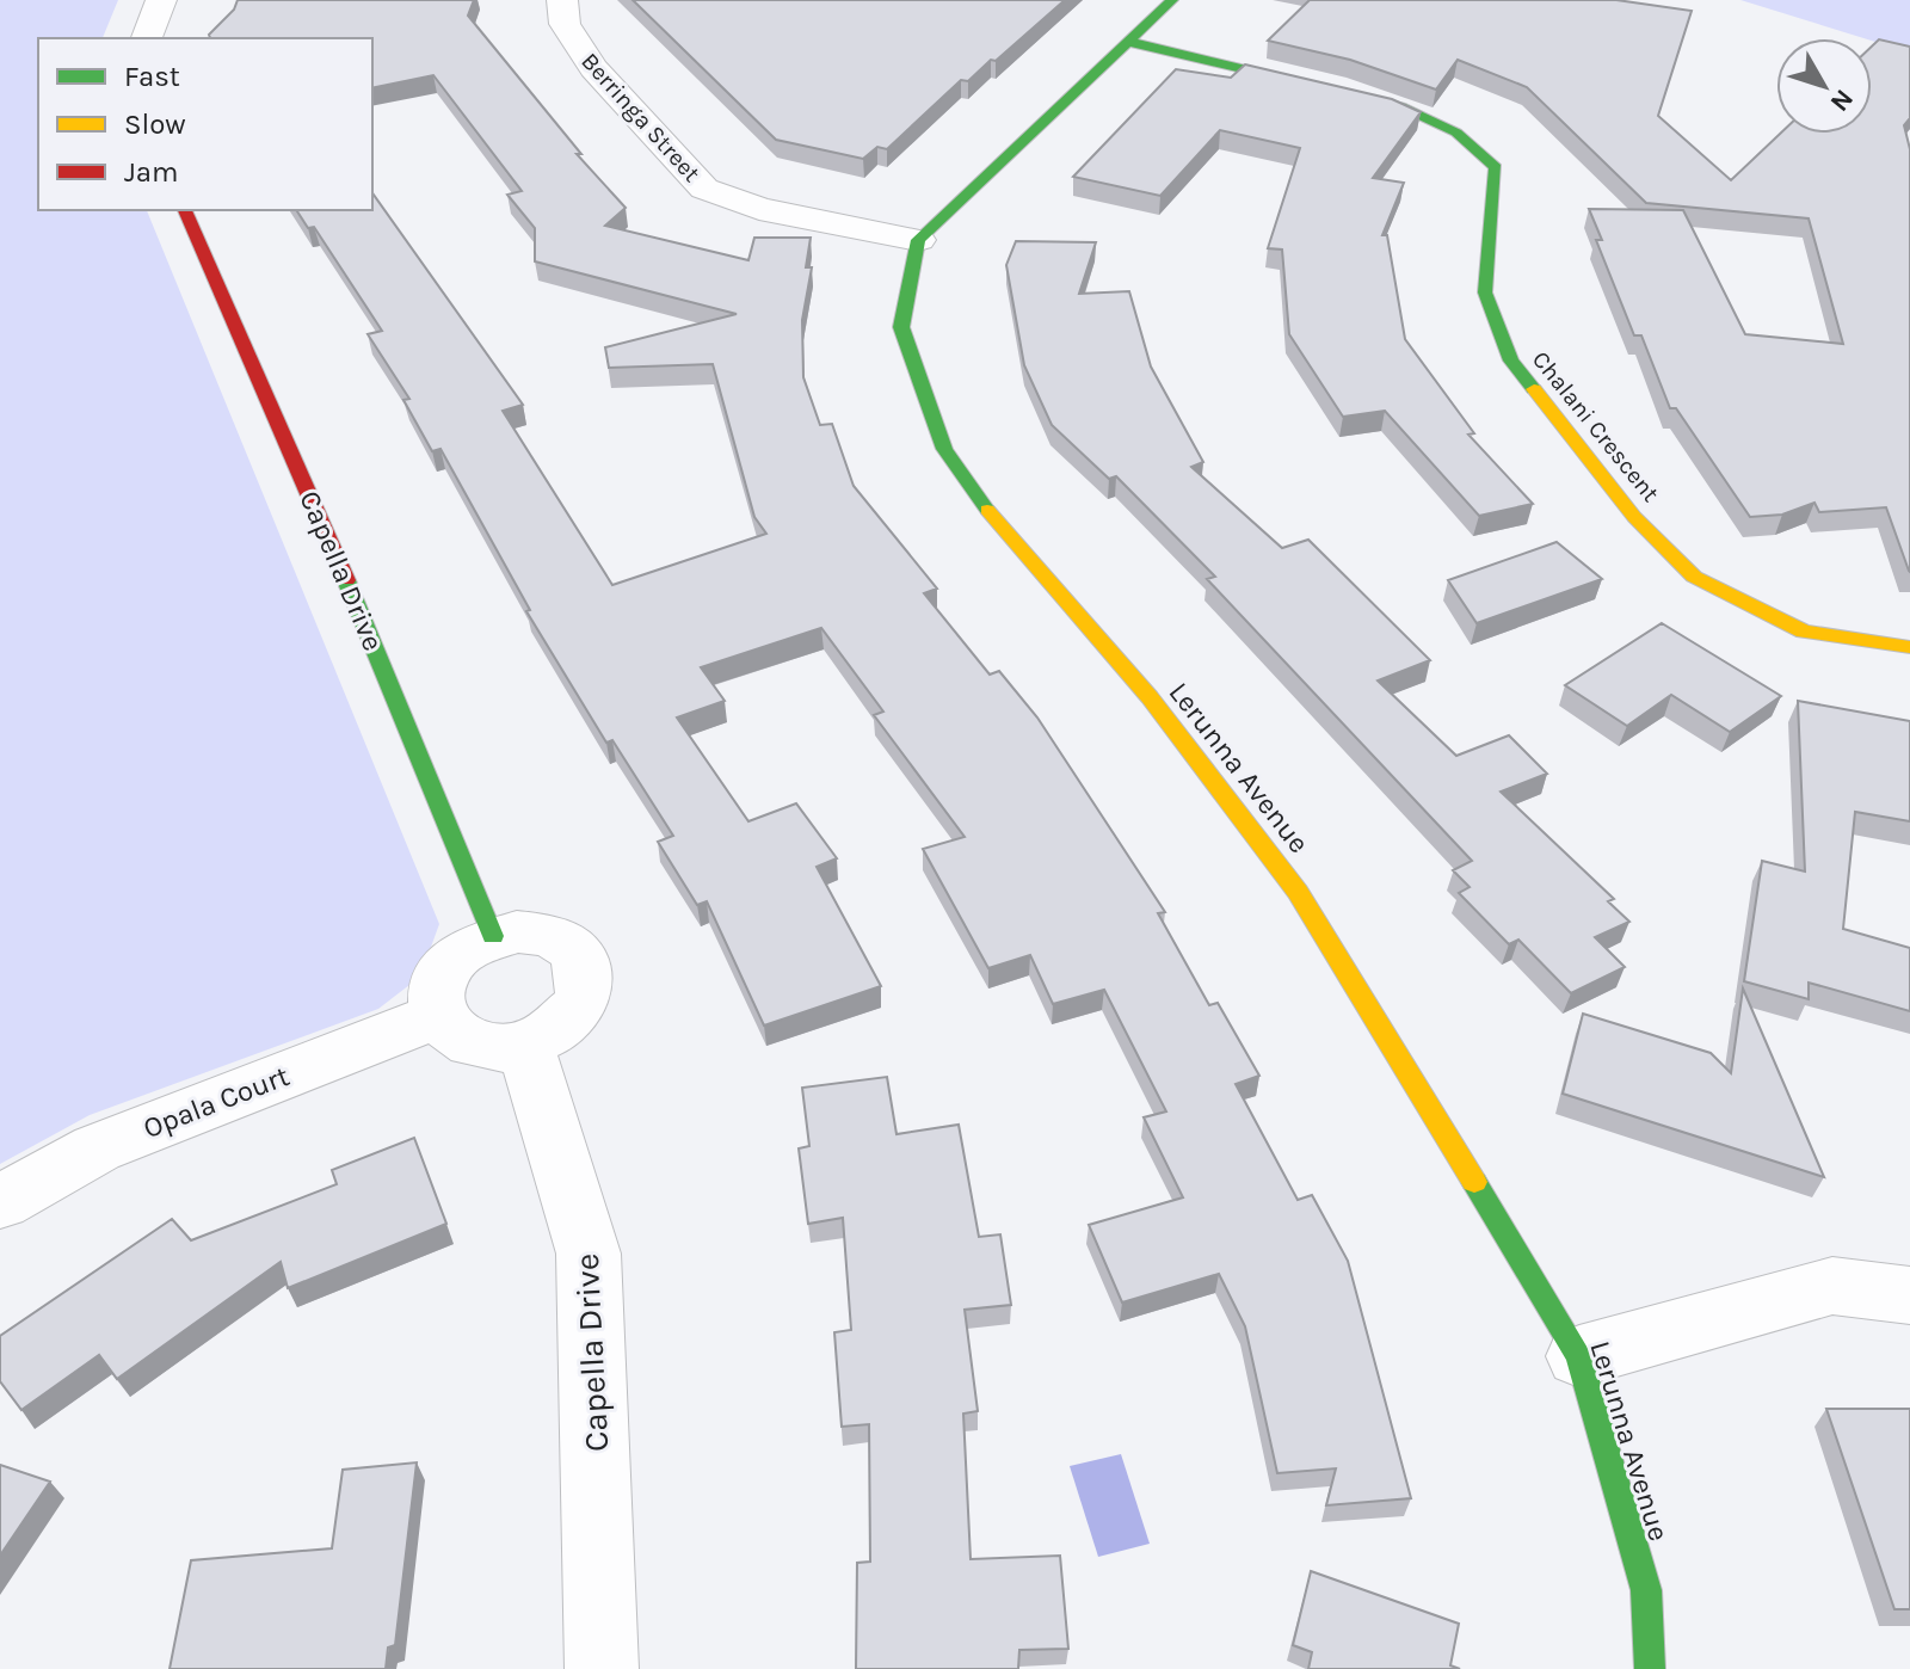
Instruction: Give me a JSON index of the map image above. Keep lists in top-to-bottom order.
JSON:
{
  "streets": {
    "street": [
      "Berringa Street",
      "Chalani Crescent",
      "Capella Drive",
      "Lerunna Avenue",
      "Opala Court"
    ]
  },
  "crossings": [
    ["Berringa Street", "Lerunna Avenue"],
    ["Capella Drive", "Opala Court"]
  ],
  "legend": ["Fast", "Slow", "Jam"],
  "north": "bottom right"
}
